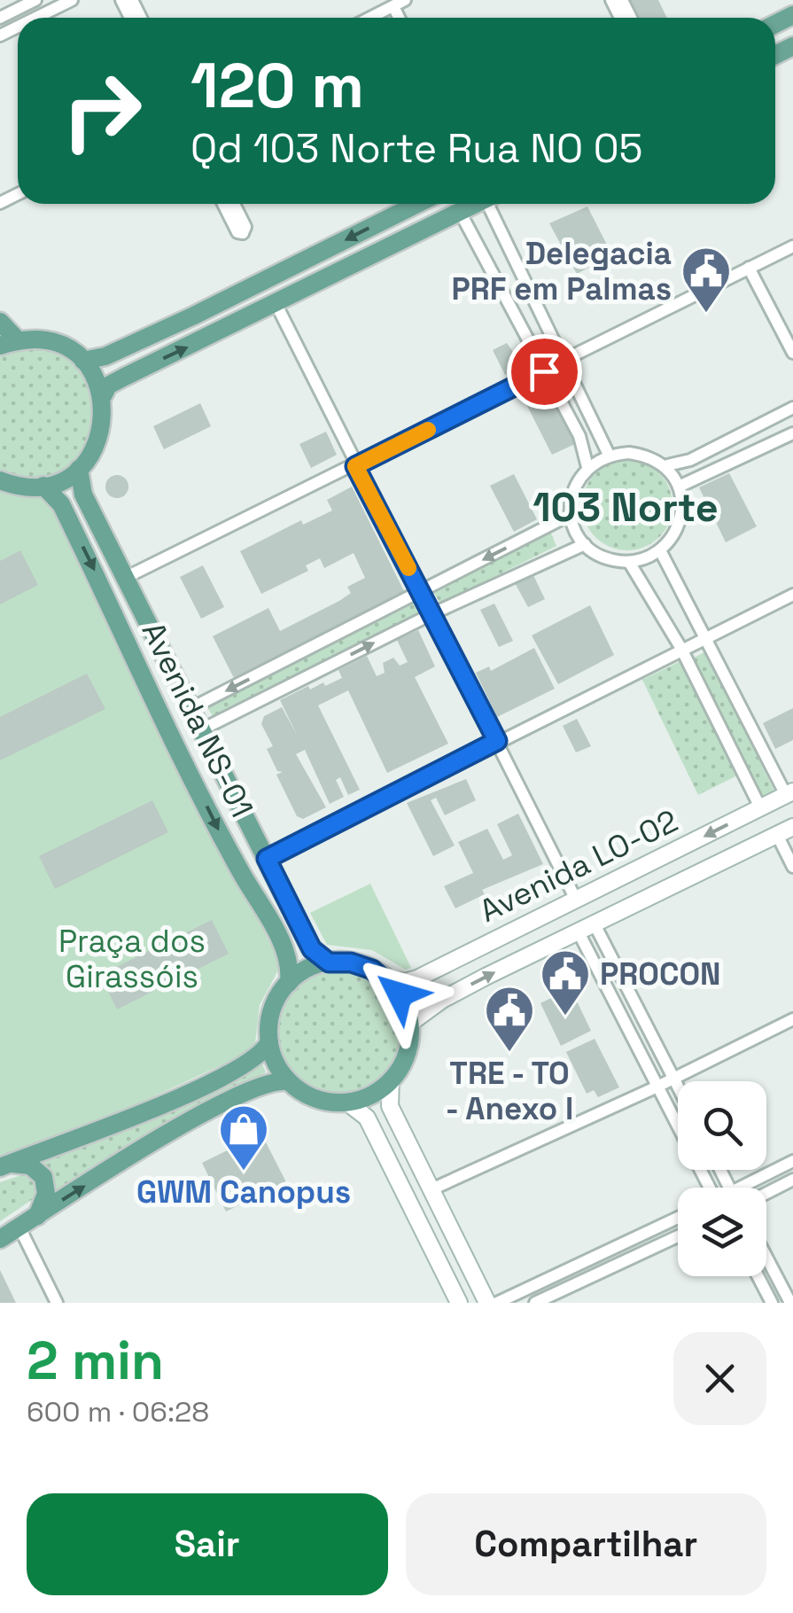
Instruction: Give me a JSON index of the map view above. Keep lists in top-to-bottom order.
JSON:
{
  "streets": {
    "main road": ["Avenida NS-01"],
    "street": ["Avenida LO-02"]
  },
  "crossings": [
    ["Avenida NS-01", "Avenida LO-02"]
  ],
  "districts": ["103 Norte"],
  "parks": ["Praça dos Girassóis"],
  "places": {
    "public building": ["Delegacia PRF em Palmas", "PROCON", "TRE - TO - Anexo I"],
    "shop": ["GWM Canopus"]
  },
  "page": {
    "turn": ["120 m", "Qd 103 Norte Rua NO 05"],
    "heading": ["2 min", "600 m · 06:28"],
    "buttons": ["Sair", "Compartilhar"]
  }
}
